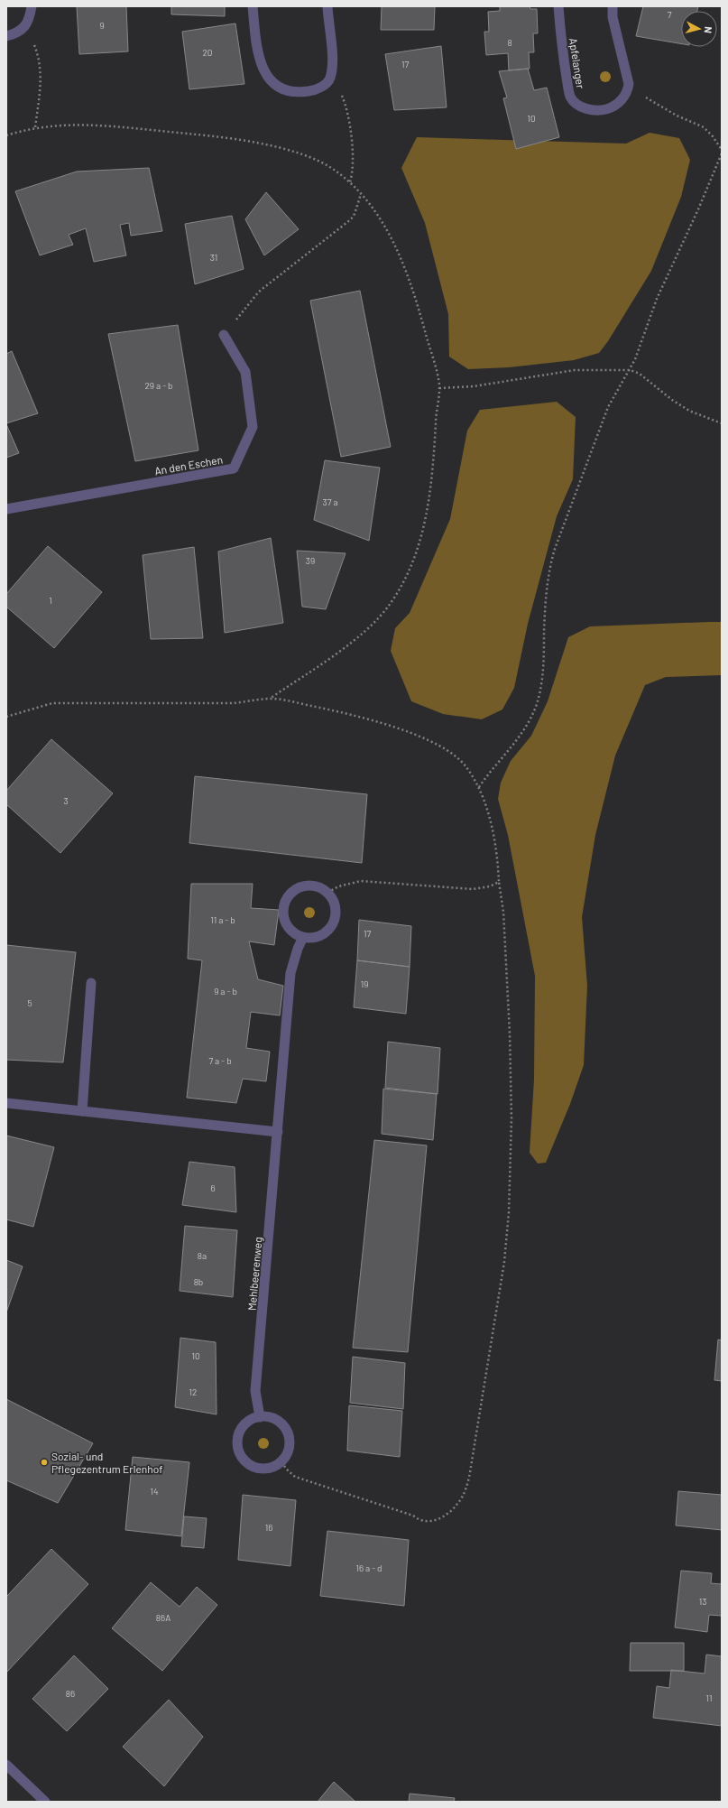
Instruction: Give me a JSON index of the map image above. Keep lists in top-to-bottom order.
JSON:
{
  "streets": {
    "street": ["Apfelanger", "An den Eschen", "Mehlbeerenweg"]
  },
  "places": ["Sozial- und Pflegezentrum Erlenhof"],
  "house_numbers": [
    "7",
    "9",
    "8",
    "20",
    "17",
    "10",
    "31",
    "29 a - b",
    "37 a",
    "39",
    "1",
    "3",
    "11 a - b",
    "17",
    "19",
    "9 a - b",
    "5",
    "7 a - b",
    "6",
    "8a",
    "8b",
    "10",
    "12",
    "14",
    "16",
    "16 a - d",
    "13",
    "86A",
    "86",
    "11"
  ],
  "north": "right"
}
